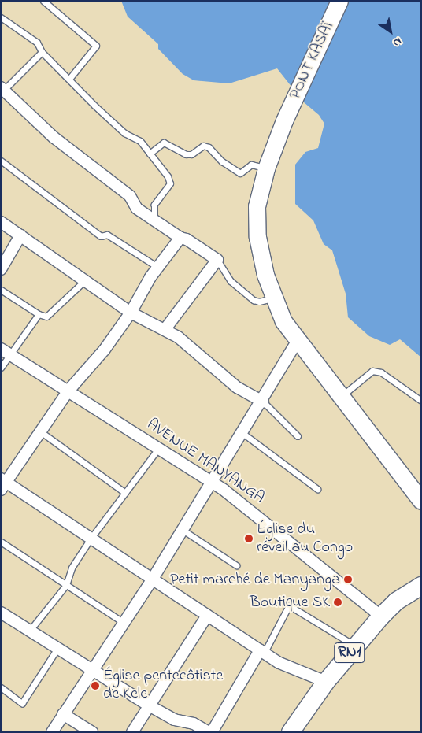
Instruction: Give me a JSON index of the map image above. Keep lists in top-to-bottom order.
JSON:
{
  "streets": {
    "highway": ["RN1"],
    "main road": ["PONT KASAÏ"],
    "street": ["AVENUE MANYANGA"]
  },
  "crossings": [
    ["AVENUE MANYANGA", "RN1"]
  ],
  "places": [
    "Église du réveil au Congo",
    "Petit marché de Manyanga",
    "Boutique SK",
    "Église pentecôtiste de Kele"
  ],
  "north": "bottom right"
}
